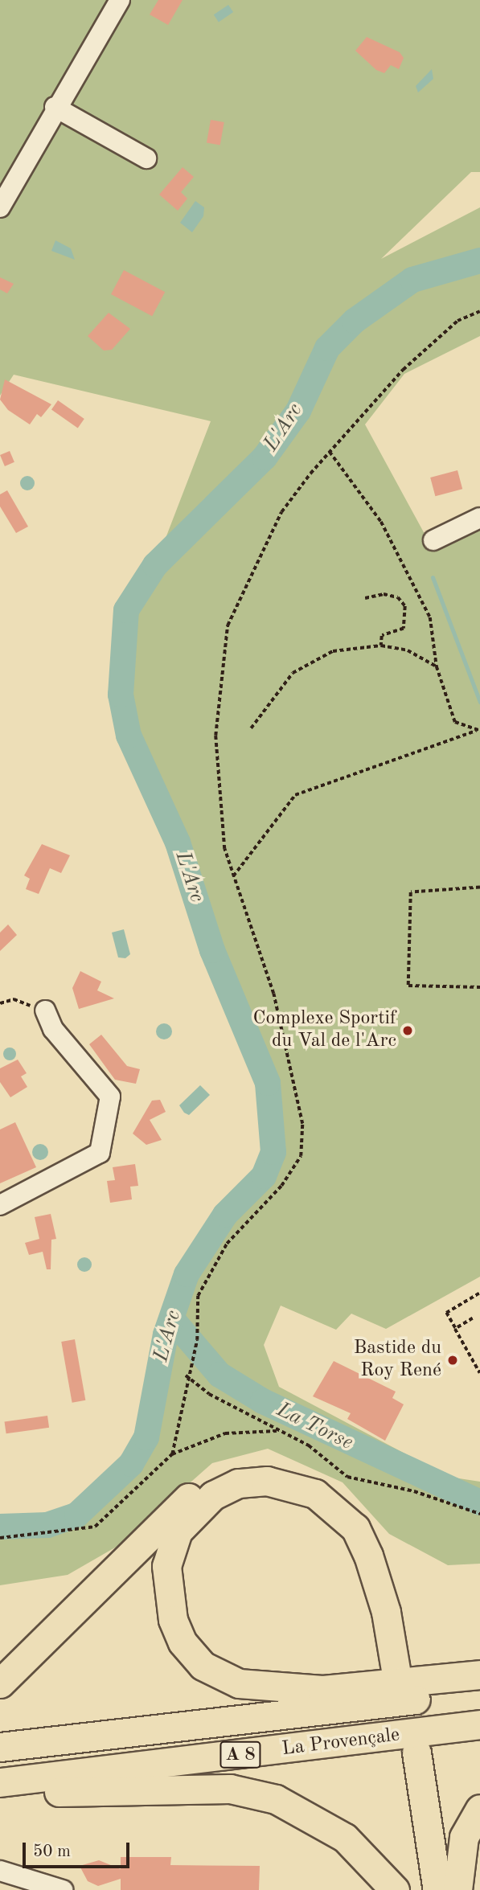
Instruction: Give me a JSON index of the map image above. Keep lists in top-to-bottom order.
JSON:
{
  "streets": {
    "highway": ["La Provençale", "A 8"]
  },
  "water": ["L'Arc", "La Torse"],
  "places": ["Complexe Sportif du Val de l'Arc", "Bastide du Roy René"],
  "scale_bar": "50 m"
}
